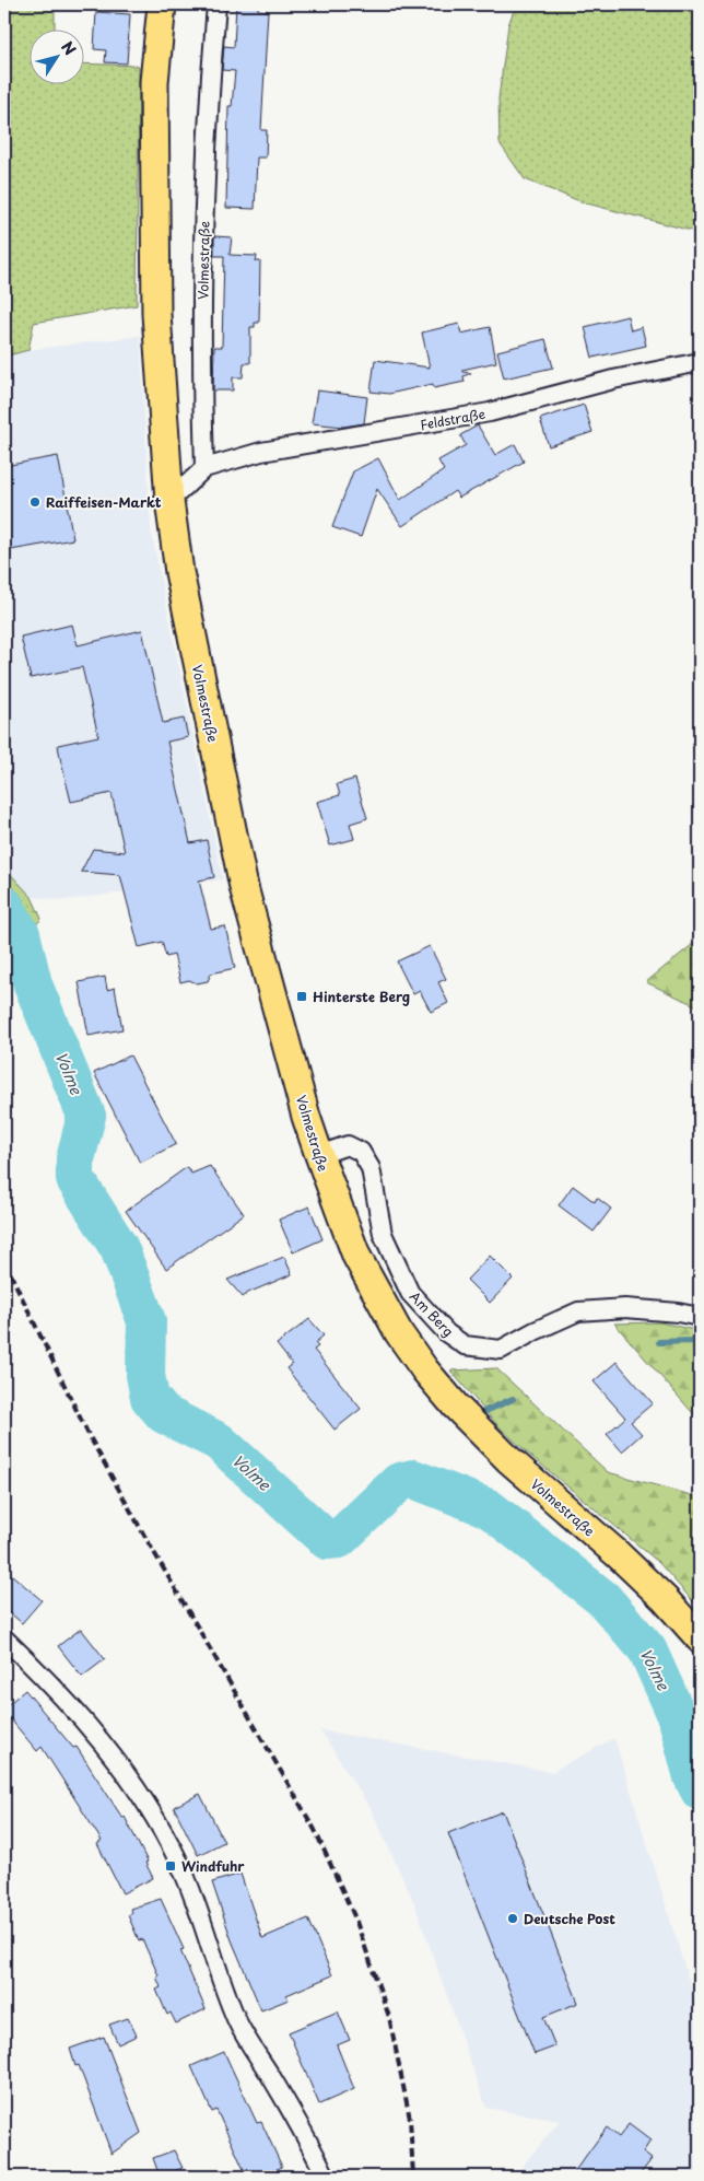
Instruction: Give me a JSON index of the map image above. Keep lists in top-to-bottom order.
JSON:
{
  "streets": {
    "main road": ["Volmestraße"],
    "street": ["Feldstraße", "Am Berg"]
  },
  "crossings": [
    ["Volmestraße", "Feldstraße"],
    ["Volmestraße", "Am Berg"]
  ],
  "water": ["Volme"],
  "places": {
    "other": ["Raiffeisen-Markt", "Deutsche Post"],
    "transit": ["Hinterste Berg", "Windfuhr"]
  },
  "north": "top right"
}
